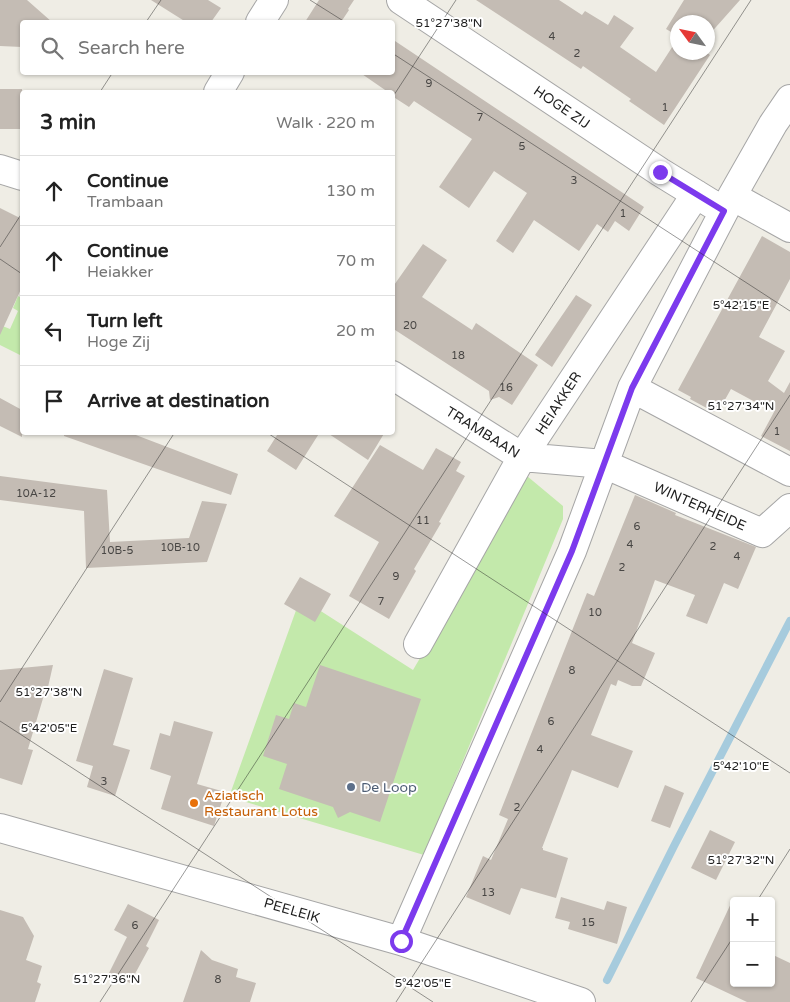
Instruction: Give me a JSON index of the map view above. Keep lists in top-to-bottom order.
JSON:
{
  "streets": {
    "street": [
      "HOGE ZIJ",
      "HEIAKKER",
      "TRAMBAAN",
      "WINTERHEIDE",
      "PEELEIK"
    ]
  },
  "crossings": [
    ["HOGE ZIJ", "HEIAKKER"],
    ["HEIAKKER", "TRAMBAAN"],
    ["TRAMBAAN", "WINTERHEIDE"]
  ],
  "places": ["De Loop", "Aziatisch Restaurant Lotus"],
  "house_numbers": [
    "4",
    "2",
    "9",
    "1",
    "7",
    "5",
    "3",
    "1",
    "20",
    "18",
    "16",
    "1",
    "10A-12",
    "11",
    "6",
    "4",
    "2",
    "10B-10",
    "10B-5",
    "4",
    "2",
    "9",
    "7",
    "10",
    "8",
    "6",
    "4",
    "3",
    "2",
    "13",
    "15",
    "6",
    "8"
  ],
  "north": "top left",
  "page": {
    "search": "Search here",
    "heading": ["3 min", "Walk · 220 m"],
    "list": [
      ["Continue", "Trambaan", "130 m"],
      ["Continue", "Heiakker", "70 m"],
      ["Turn left", "Hoge Zij", "20 m"],
      "Arrive at destination"
    ],
    "map_buttons": ["+", "−"]
  },
  "coordinates": [
    "51°27'38\"N",
    "5°42'15\"E",
    "51°27'34\"N",
    "5°42'05\"E",
    "5°42'10\"E",
    "51°27'32\"N",
    "51°27'36\"N"
  ]
}
